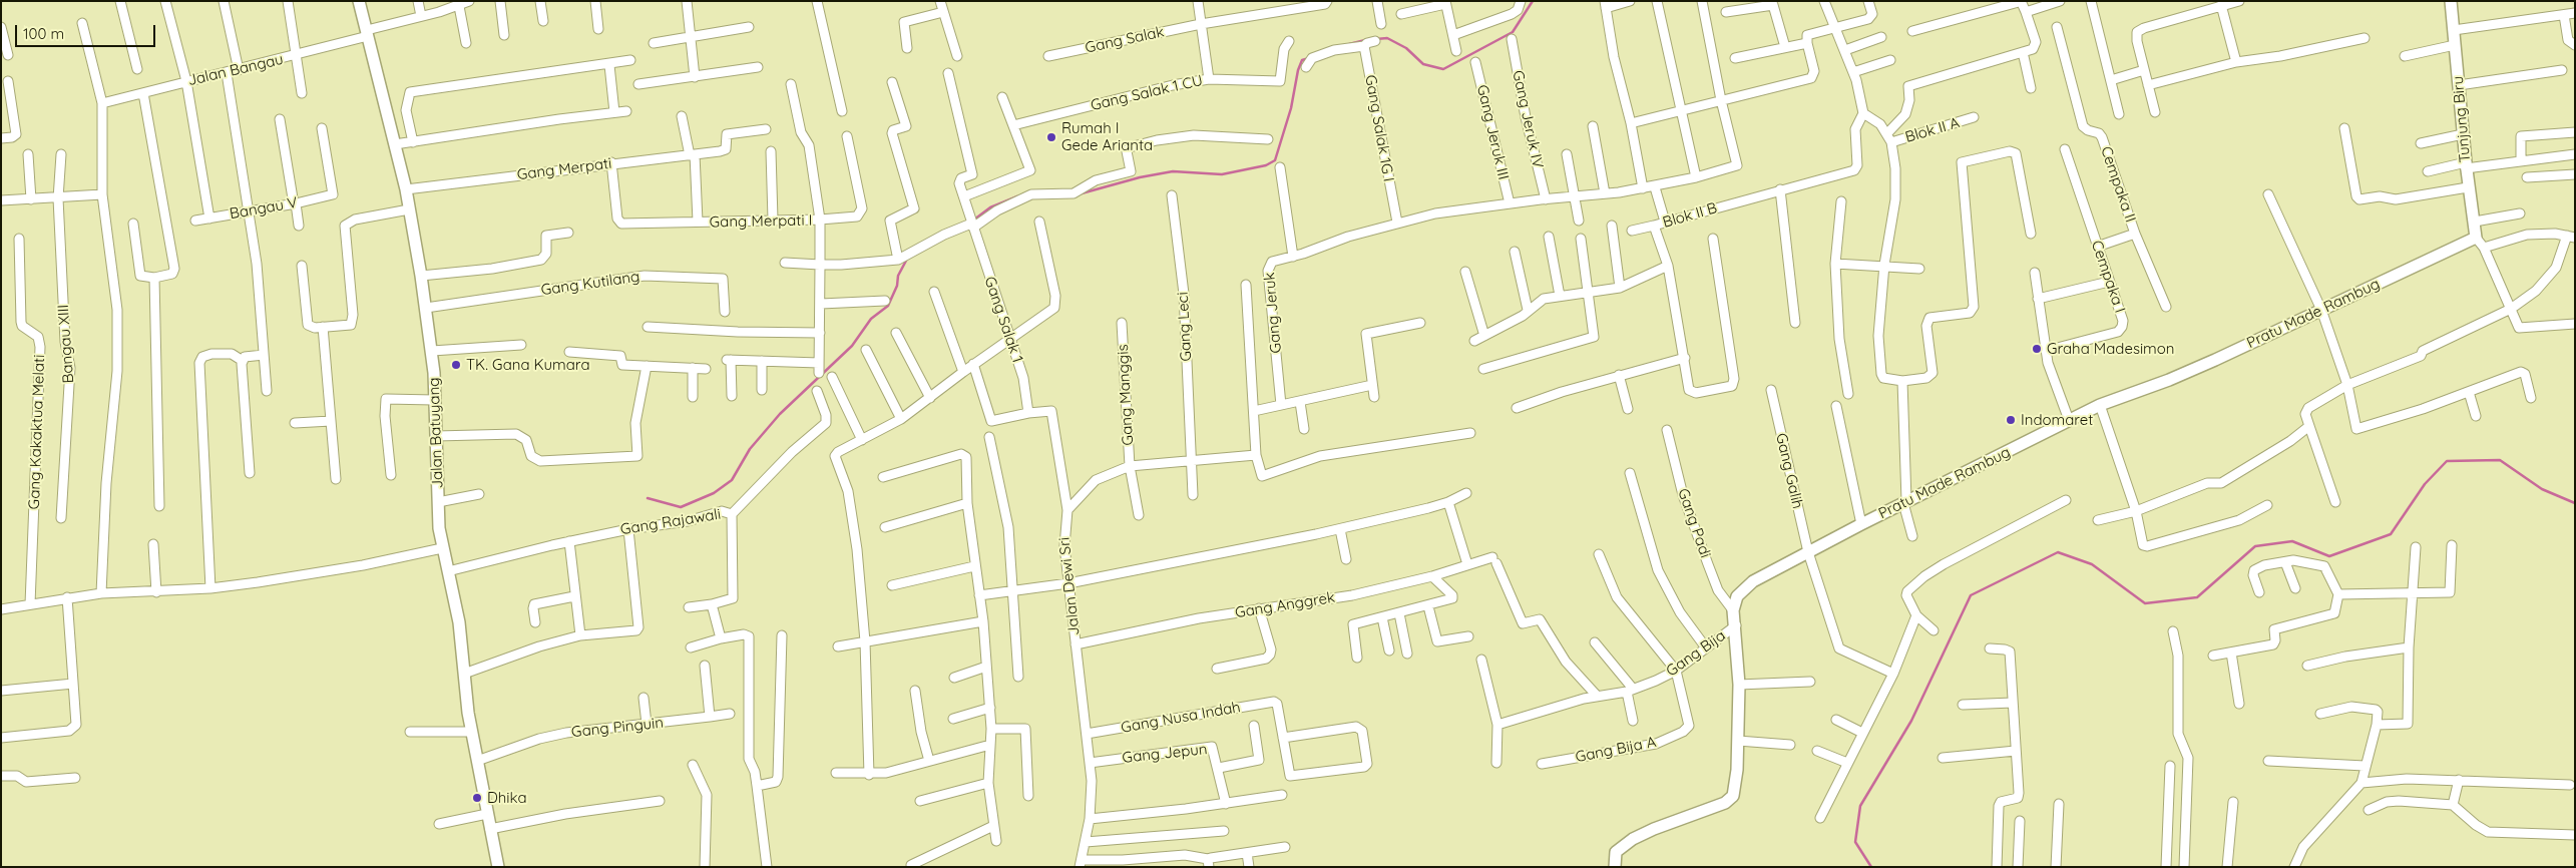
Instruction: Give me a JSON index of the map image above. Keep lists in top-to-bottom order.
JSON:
{
  "streets": {
    "street": [
      "Gang Salak",
      "Jalan Bangau",
      "Gang Salak 1 CU",
      "Gang Jeruk IV",
      "Tunjung Biru",
      "Gang Salak 1G I",
      "Blok II A",
      "Gang Jeruk III",
      "Gang Merpati",
      "Cempaka II",
      "Bangau V",
      "Blok II B",
      "Gang Merpati I",
      "Cempaka I",
      "Gang Kutilang",
      "Gang Jeruk",
      "Pratu Made Rambug",
      "Gang Salak 1",
      "Gang Leci",
      "Bangau XIII",
      "Gang Manggis",
      "Gang Kakaktua Melati",
      "Jalan Batuyang",
      "Gang Galih",
      "Gang Rajawali",
      "Gang Padi",
      "Jalan Dewi Sri",
      "Gang Anggrek",
      "Gang Bija",
      "Gang Nusa Indah",
      "Gang Pinguin",
      "Gang Bija A",
      "Gang Jepun"
    ]
  },
  "crossings": [
    ["Gang Salak", "Gang Salak 1 CU"],
    ["Jalan Bangau", "Jalan Batuyang"],
    ["Gang Jeruk IV", "Gang Jeruk"],
    ["Tunjung Biru", "Pratu Made Rambug"],
    ["Gang Salak 1G I", "Gang Jeruk"],
    ["Gang Jeruk III", "Gang Jeruk"],
    ["Gang Merpati", "Gang Merpati I"],
    ["Gang Merpati", "Jalan Batuyang"],
    ["Gang Kutilang", "Jalan Batuyang"],
    ["Pratu Made Rambug", "Gang Galih"],
    ["Pratu Made Rambug", "Gang Padi"],
    ["Jalan Batuyang", "Gang Rajawali"],
    ["Jalan Batuyang", "Gang Pinguin"],
    ["Jalan Dewi Sri", "Gang Anggrek"],
    ["Jalan Dewi Sri", "Gang Nusa Indah"],
    ["Jalan Dewi Sri", "Gang Jepun"],
    ["Gang Anggrek", "Gang Bija"],
    ["Gang Bija", "Gang Bija A"]
  ],
  "places": [
    "Rumah I Gede Arianta",
    "Graha Madesimon",
    "TK. Gana Kumara",
    "Indomaret",
    "Dhika"
  ],
  "scale_bar": "100 m"
}
